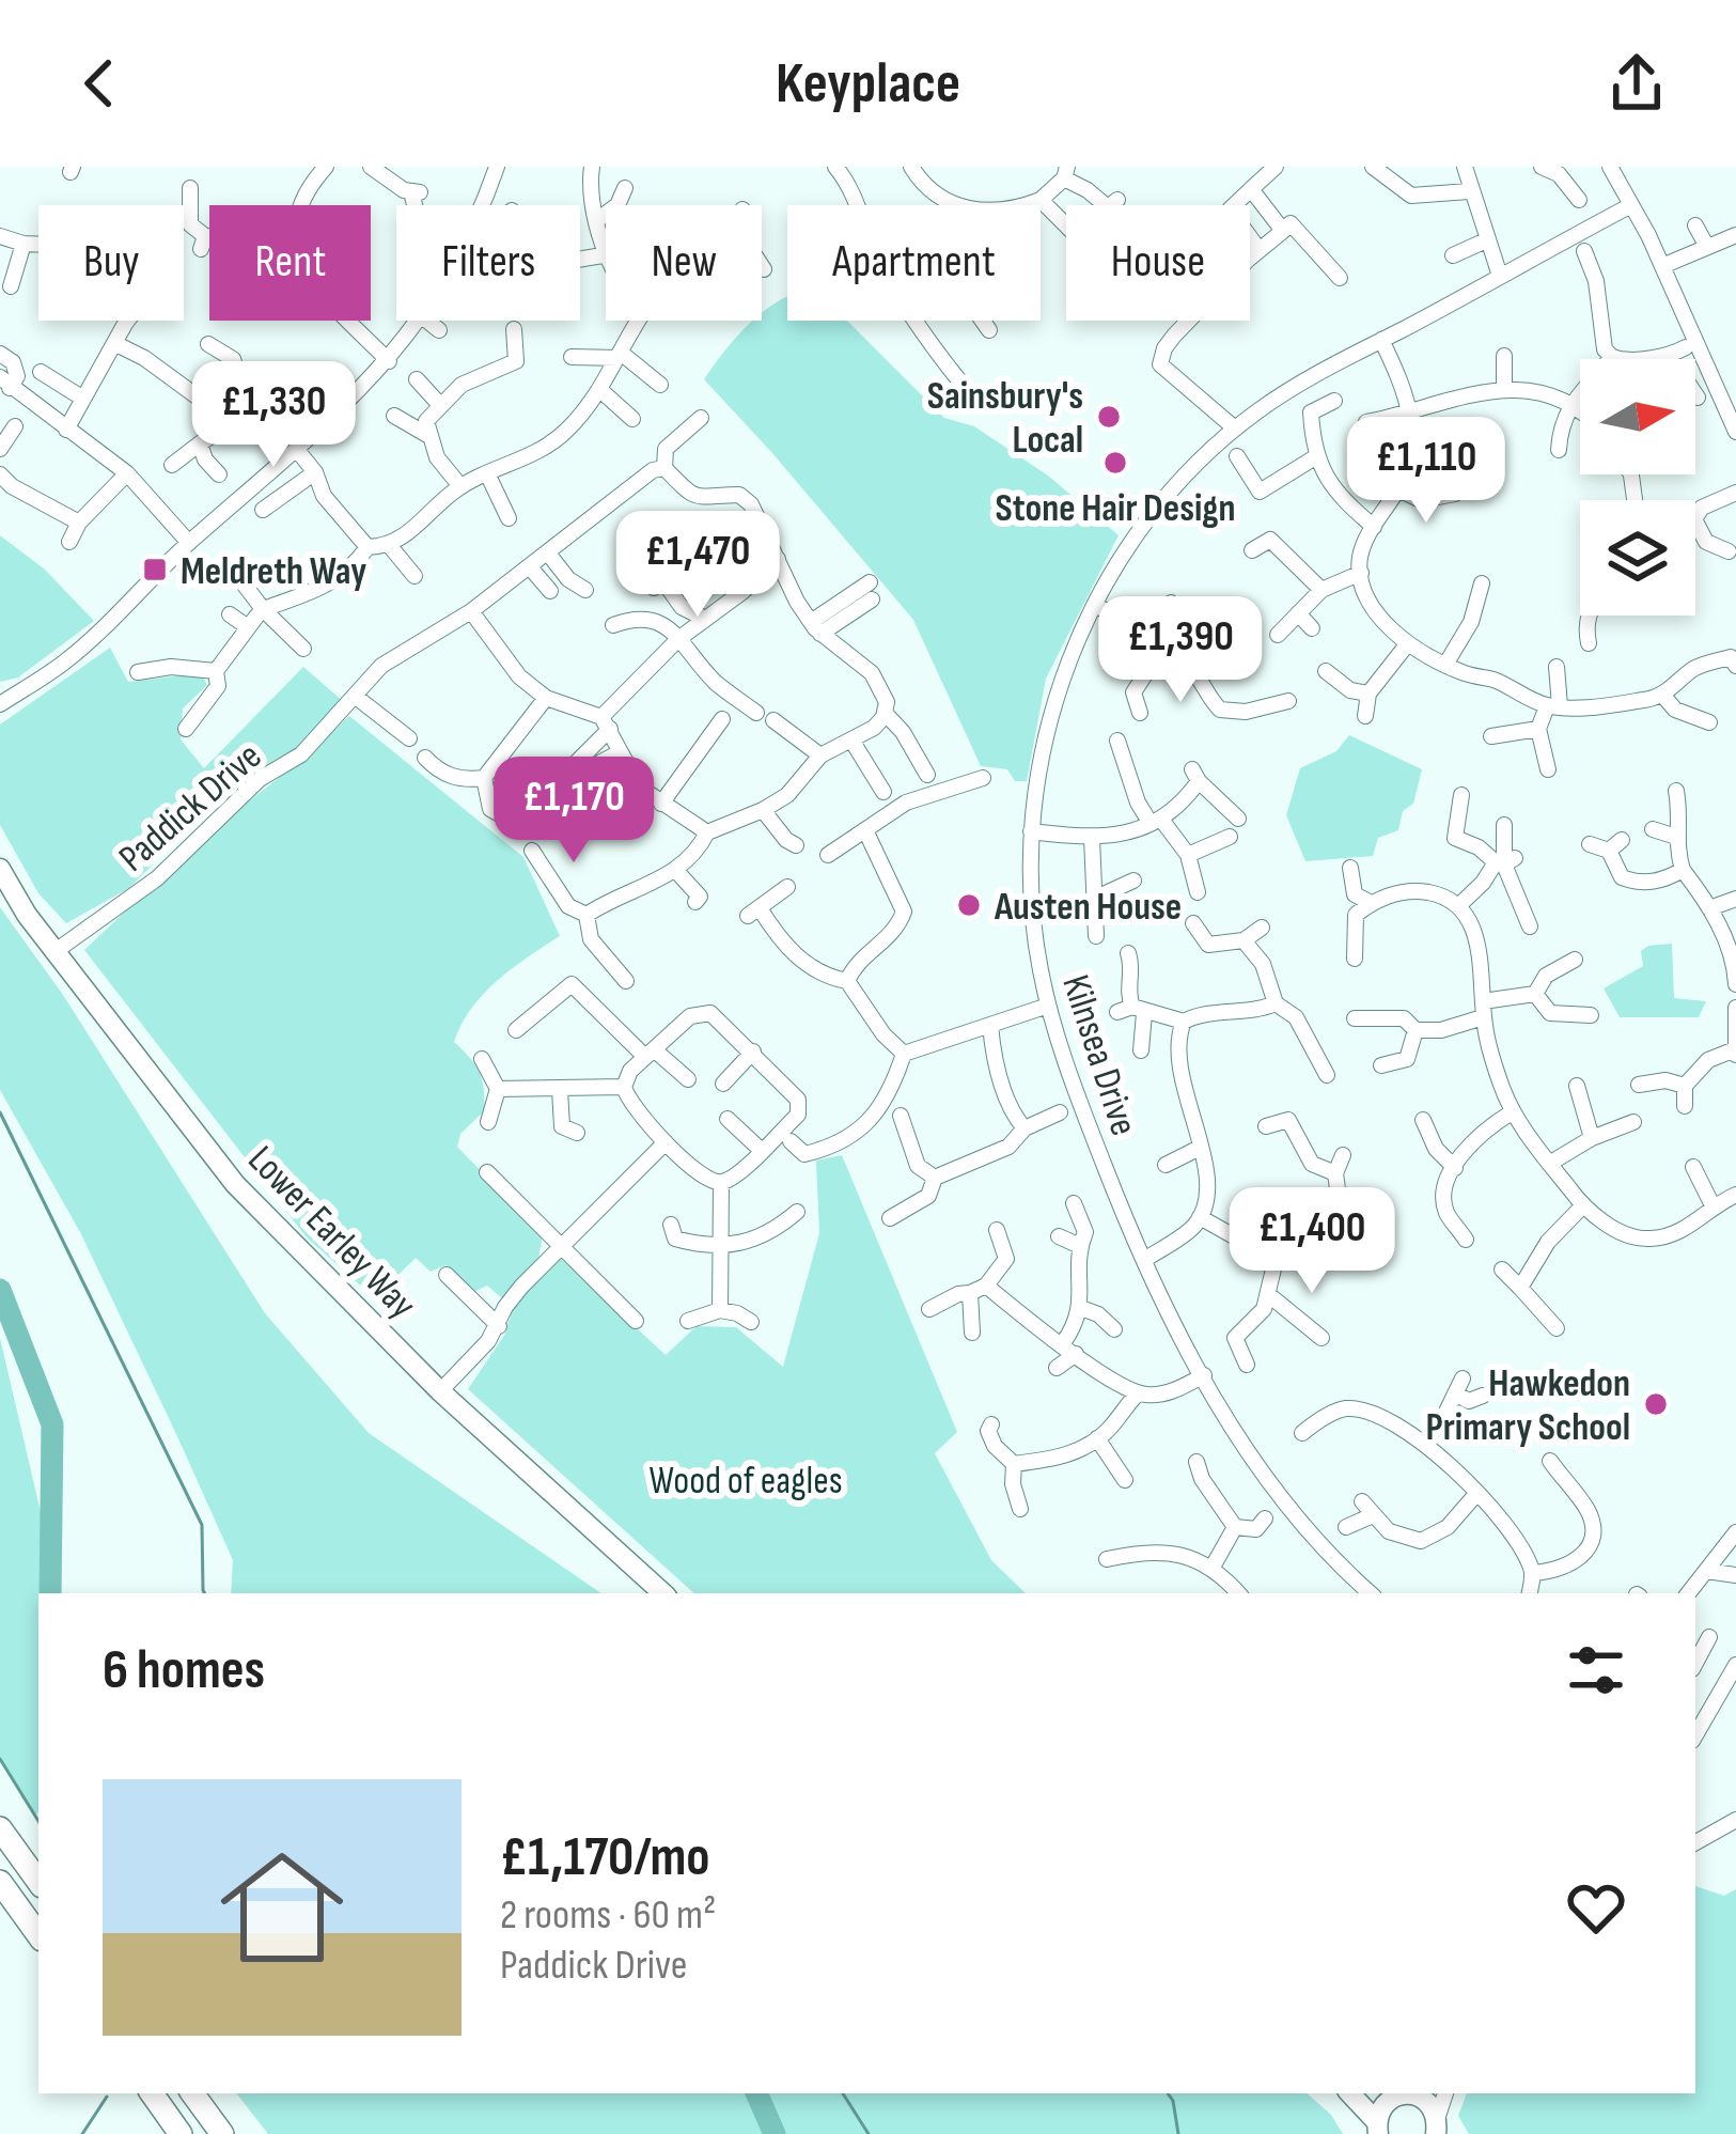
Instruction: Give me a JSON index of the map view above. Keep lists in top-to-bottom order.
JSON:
{
  "streets": {
    "main road": ["Lower Earley Way"],
    "street": ["Paddick Drive", "Kilnsea Drive"]
  },
  "crossings": [
    ["Paddick Drive", "Lower Earley Way"]
  ],
  "parks": ["Wood of eagles"],
  "places": {
    "other": [
      "Sainsbury's Local",
      "Stone Hair Design",
      "Austen House",
      "Hawkedon Primary School"
    ],
    "transit": ["Meldreth Way"]
  },
  "north": "right",
  "page": {
    "header": "Keyplace",
    "chip": [
      "Buy",
      "Rent",
      "Filters",
      "New",
      "Apartment",
      "House"
    ],
    "price": [
      "£1,330",
      "£1,110",
      "£1,470",
      "£1,390",
      "£1,170",
      "£1,400"
    ],
    "heading": "6 homes",
    "list": [
      {
        "name": "£1,170/mo",
        "note": "2 rooms · 60 m² · Paddick Drive"
      }
    ]
  }
}
